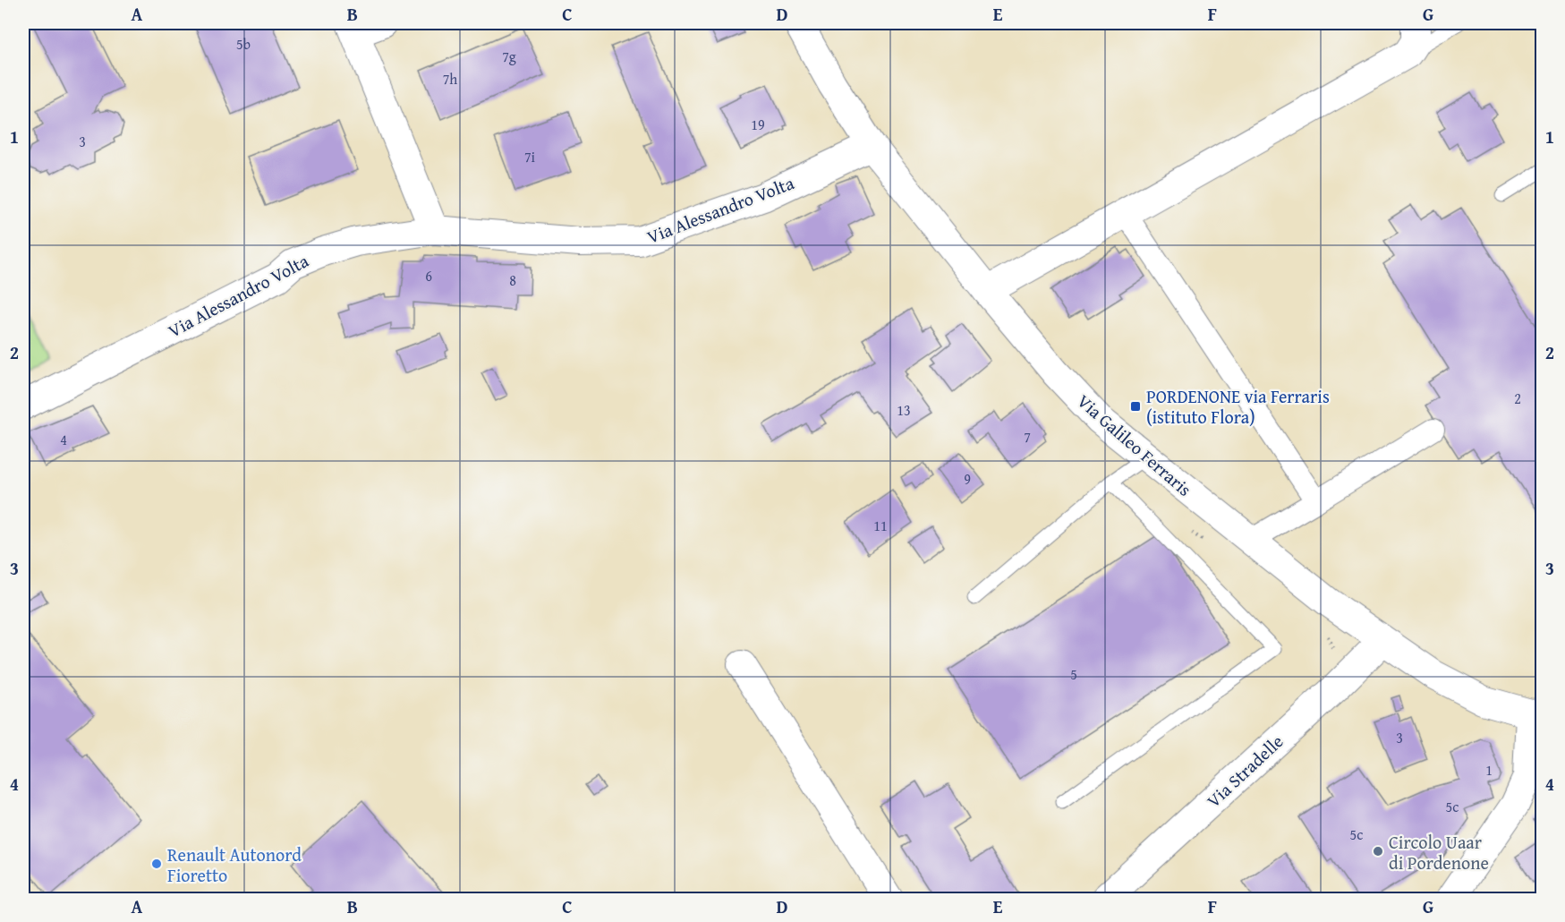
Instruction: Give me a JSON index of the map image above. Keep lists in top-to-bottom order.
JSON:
{
  "streets": {
    "street": ["Via Alessandro Volta", "Via Galileo Ferraris", "Via Stradelle"]
  },
  "crossings": [
    ["Via Alessandro Volta", "Via Galileo Ferraris"],
    ["Via Galileo Ferraris", "Via Stradelle"]
  ],
  "places": {
    "transit": ["PORDENONE via Ferraris (istituto Flora)"],
    "other": ["Circolo Uaar di Pordenone", "Renault Autonord Fioretto"]
  },
  "house_numbers": [
    "5b",
    "7g",
    "7h",
    "19",
    "3",
    "7i",
    "6",
    "8",
    "2",
    "13",
    "7",
    "4",
    "9",
    "11",
    "5",
    "3",
    "1",
    "5c",
    "5c"
  ],
  "grid": {
    "columns": [
      "A",
      "B",
      "C",
      "D",
      "E",
      "F",
      "G"
    ],
    "rows": [
      "1",
      "2",
      "3",
      "4"
    ]
  }
}
